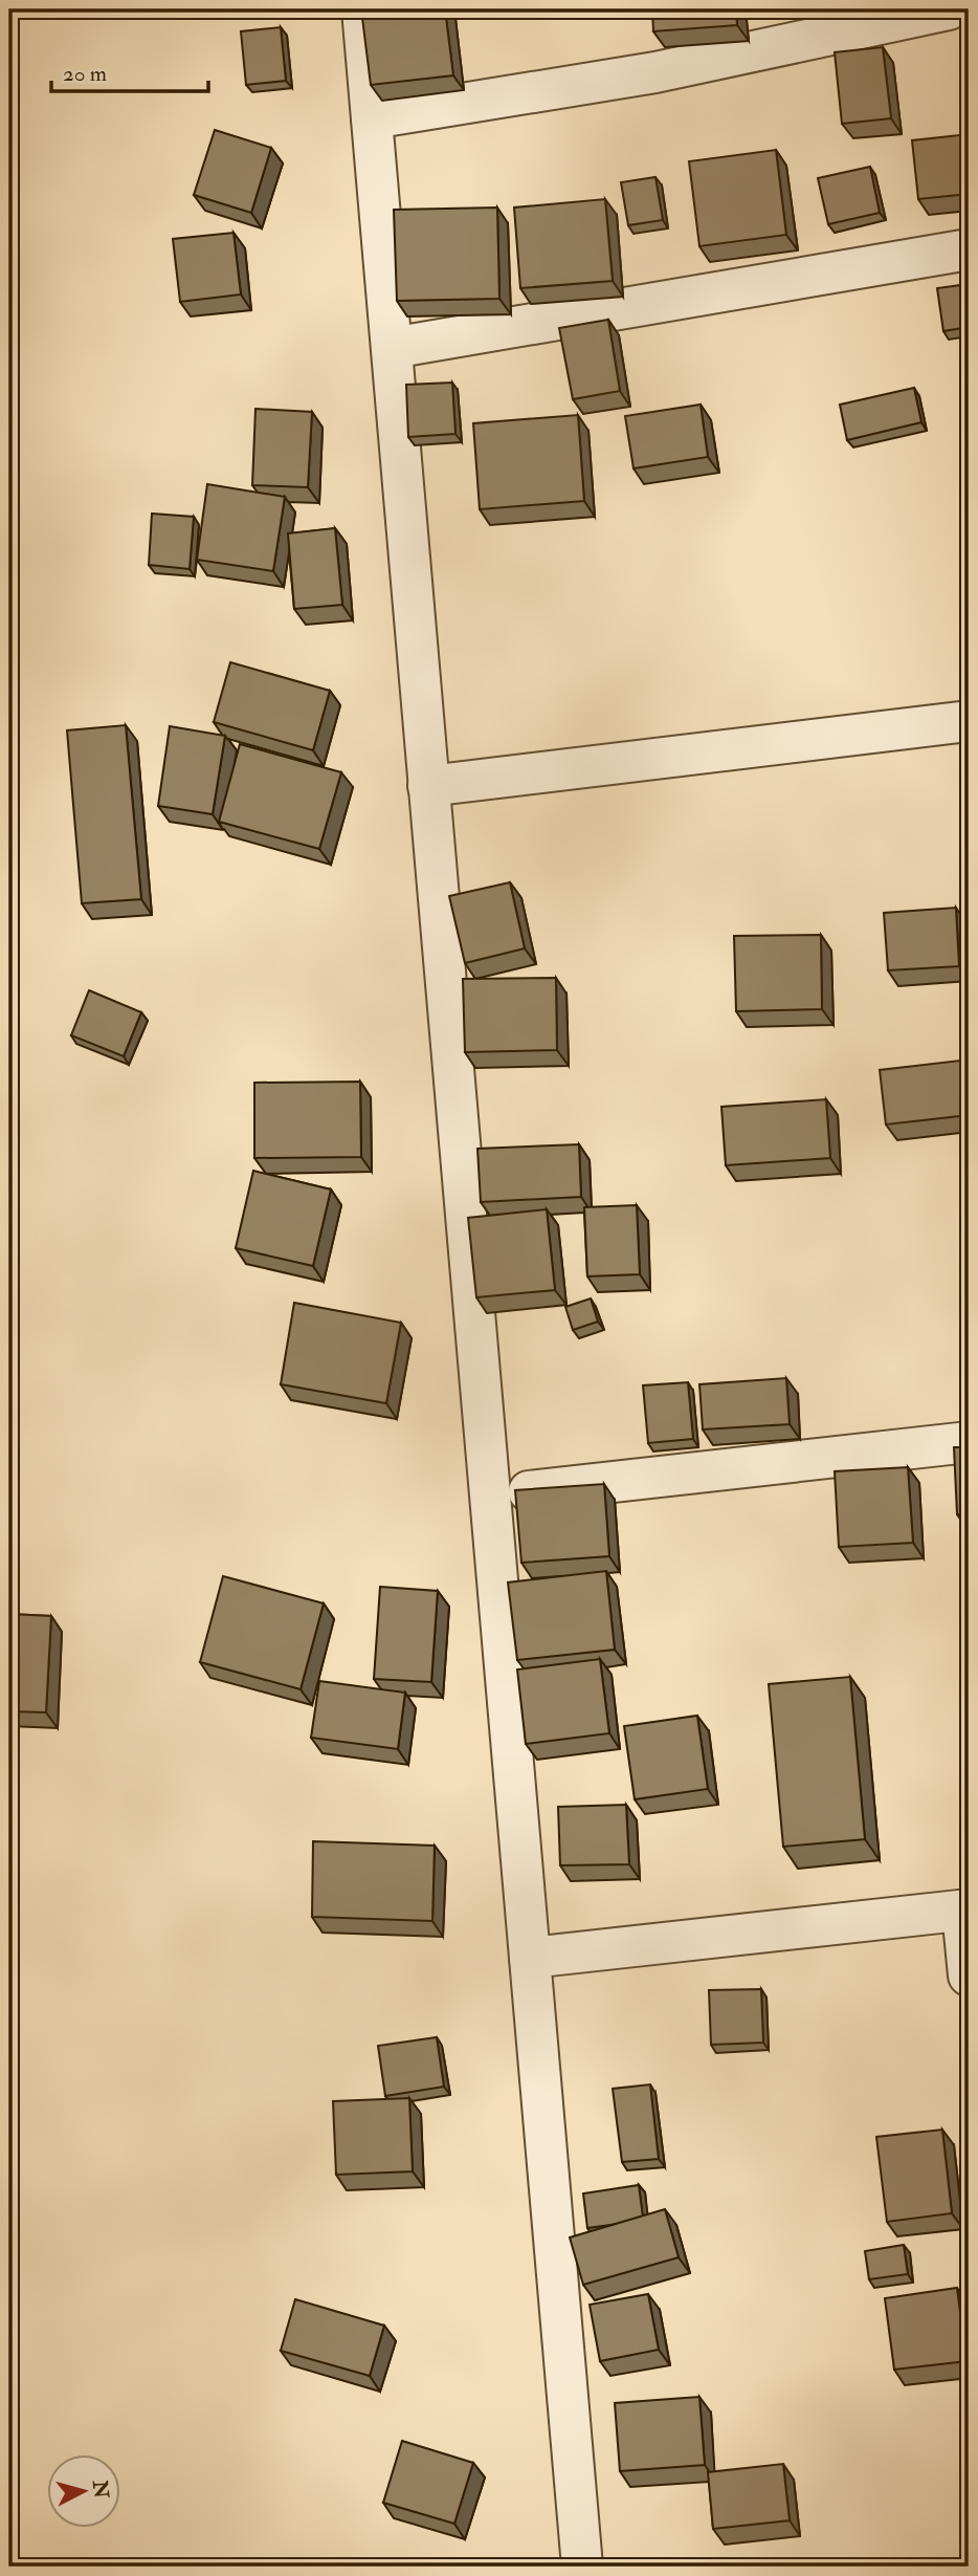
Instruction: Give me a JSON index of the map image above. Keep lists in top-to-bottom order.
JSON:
{
  "scale_bar": "20 m",
  "north": "right"
}
